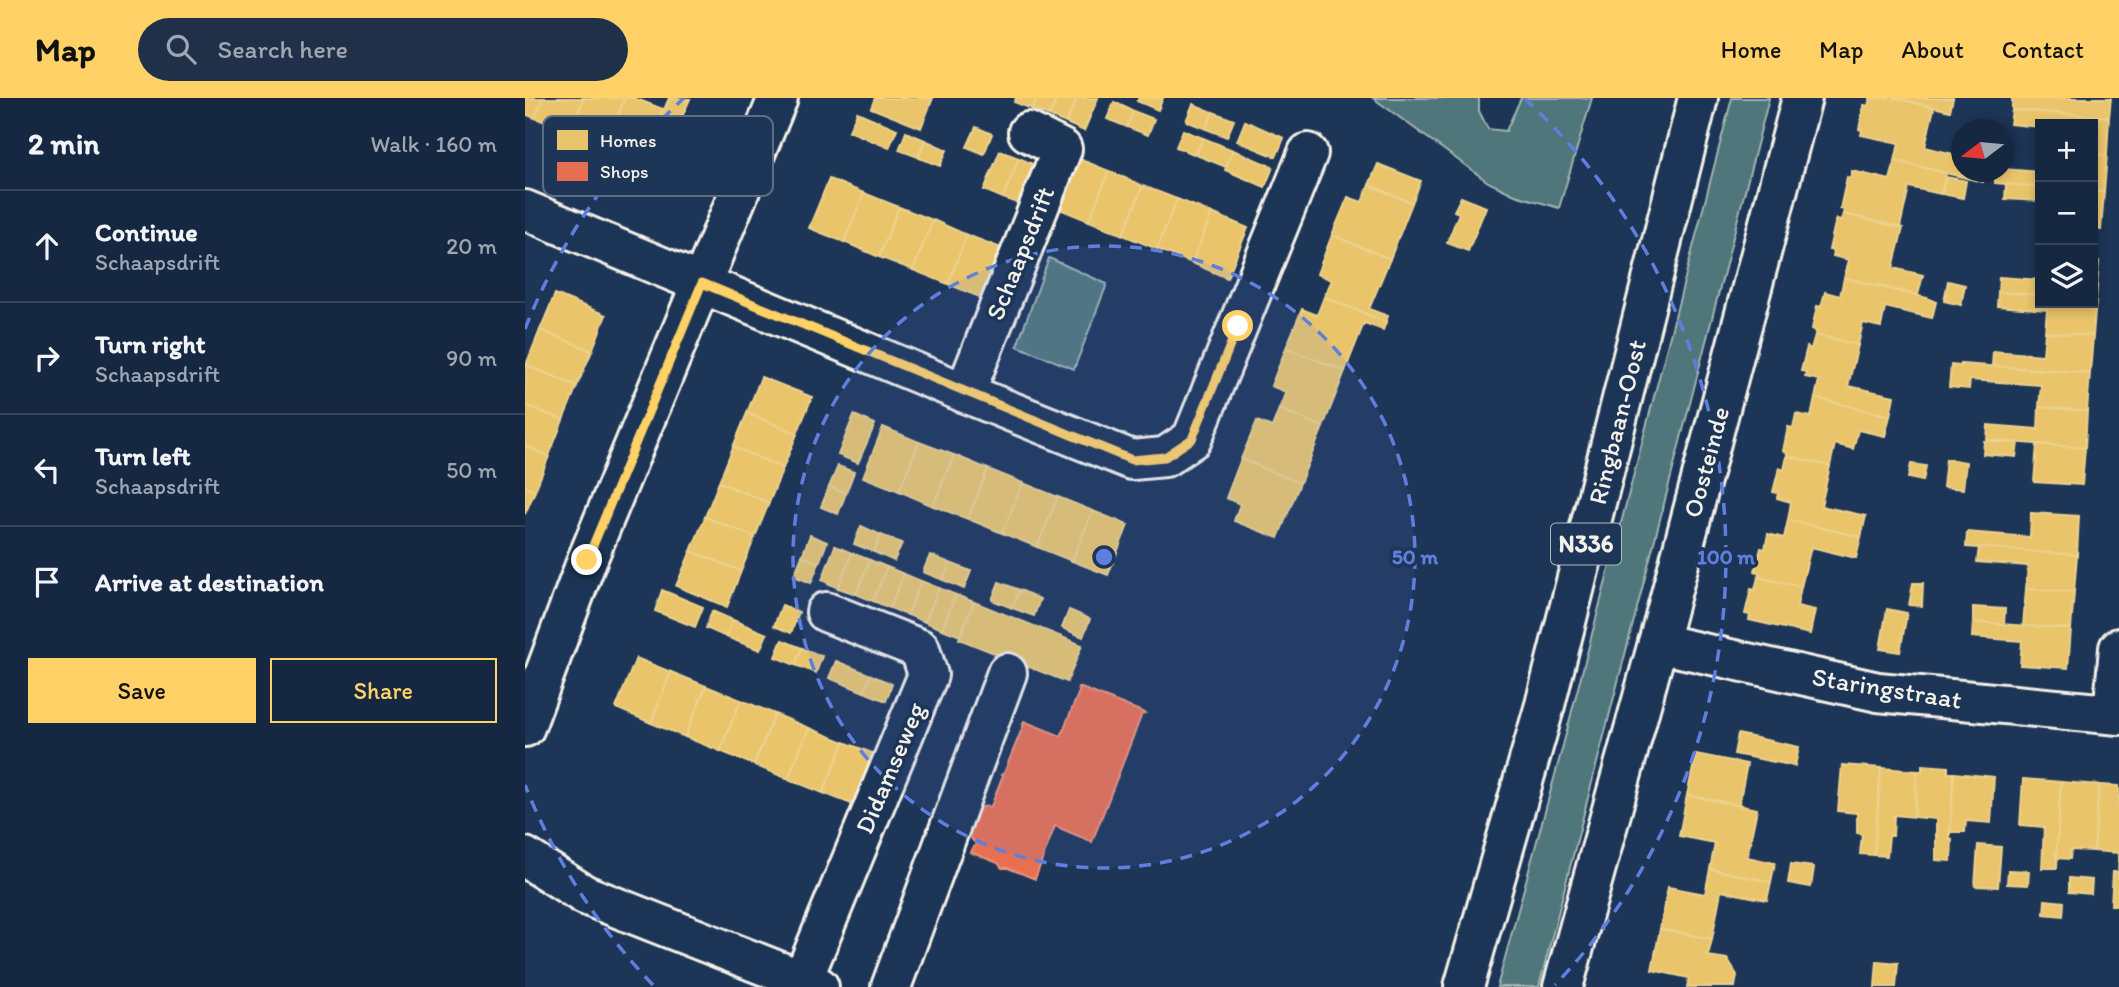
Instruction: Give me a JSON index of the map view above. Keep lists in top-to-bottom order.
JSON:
{
  "streets": {
    "street": [
      "Schaapsdrift",
      "Ringbaan-Oost",
      "Oosteinde",
      "N336",
      "Staringstraat",
      "Didamseweg"
    ]
  },
  "crossings": [
    ["Oosteinde", "Staringstraat"]
  ],
  "legend": ["Homes", "Shops"],
  "north": "left",
  "page": {
    "header": "Map",
    "search": "Search here",
    "nav": [
      "Home",
      "Map",
      "About",
      "Contact"
    ],
    "heading": ["2 min", "Walk · 160 m"],
    "map_buttons": ["+", "−"],
    "list": [
      ["Continue", "Schaapsdrift", "20 m"],
      ["Turn right", "Schaapsdrift", "90 m"],
      ["Turn left", "Schaapsdrift", "50 m"],
      "Arrive at destination"
    ],
    "buttons": ["Save", "Share"]
  },
  "rings": ["50 m", "100 m"]
}
